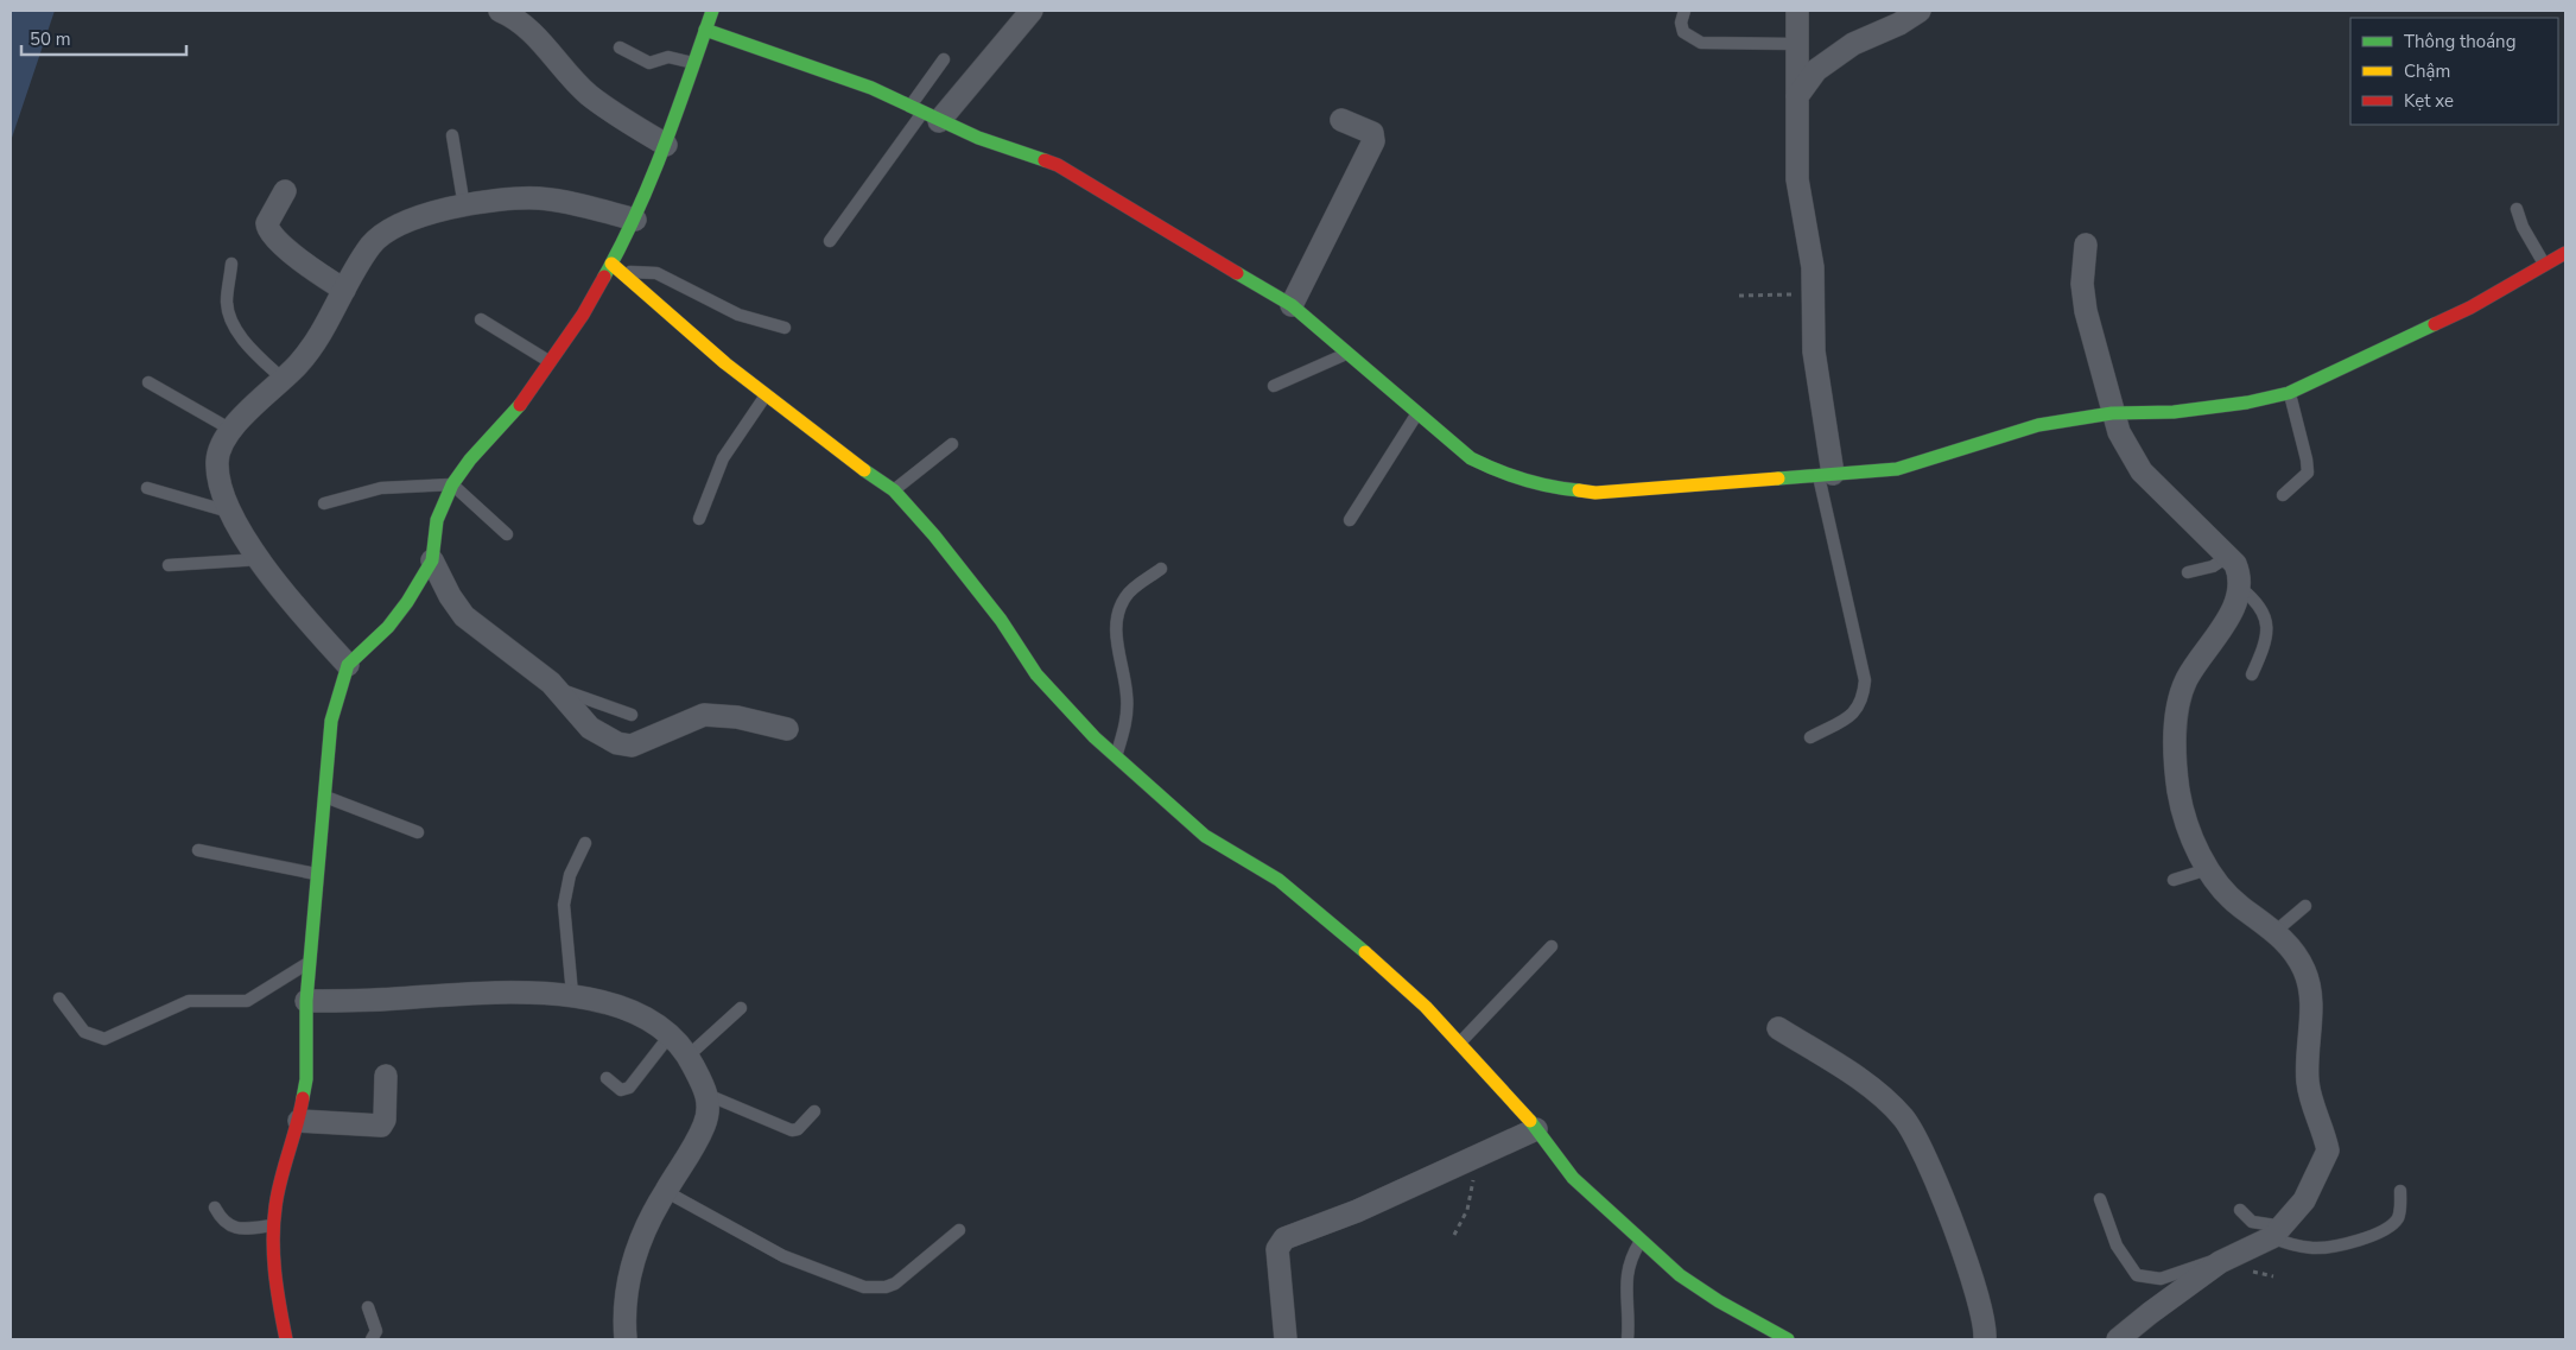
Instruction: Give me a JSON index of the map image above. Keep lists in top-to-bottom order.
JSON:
{
  "legend": ["Thông thoáng", "Chậm", "Kẹt xe"],
  "scale_bar": "50 m"
}
